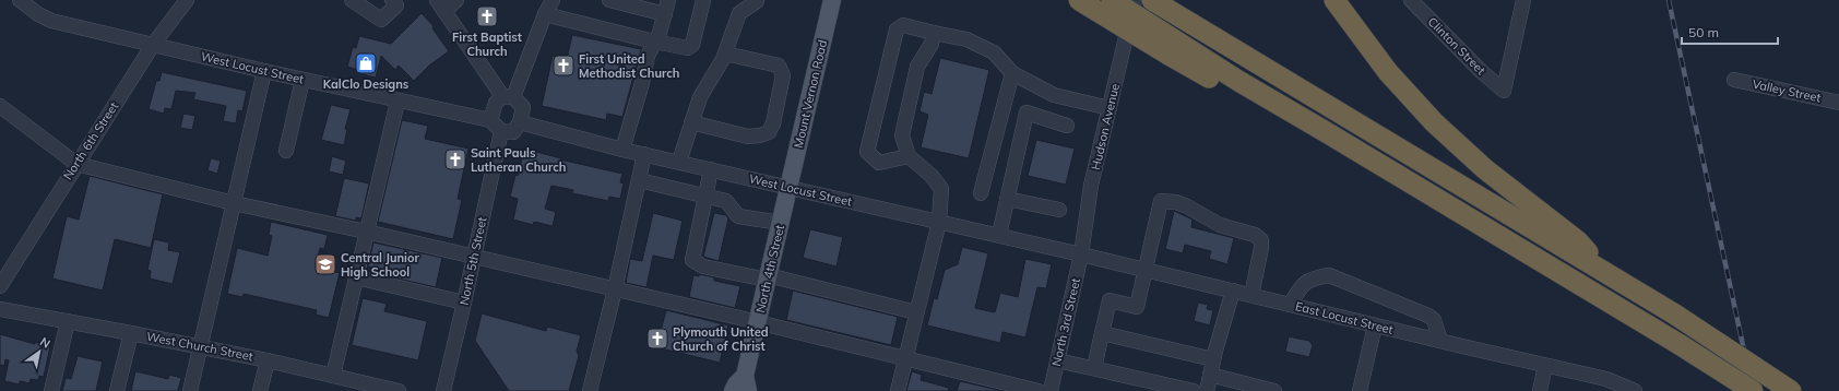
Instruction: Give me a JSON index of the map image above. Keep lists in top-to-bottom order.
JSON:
{
  "streets": {
    "main road": ["Mount Vernon Road", "North 4th Street"],
    "street": [
      "Clinton Street",
      "West Locust Street",
      "Valley Street",
      "Hudson Avenue",
      "North 6th Street",
      "North 5th Street",
      "East Locust Street",
      "North 3rd Street",
      "West Church Street"
    ]
  },
  "crossings": [
    ["West Locust Street", "Mount Vernon Road"],
    ["West Locust Street", "Hudson Avenue"],
    ["West Locust Street", "North 6th Street"],
    ["West Locust Street", "North 5th Street"],
    ["West Locust Street", "North 4th Street"],
    ["West Locust Street", "East Locust Street"],
    ["West Locust Street", "North 3rd Street"],
    ["Mount Vernon Road", "North 4th Street"],
    ["Hudson Avenue", "East Locust Street"],
    ["Hudson Avenue", "North 3rd Street"],
    ["East Locust Street", "North 3rd Street"]
  ],
  "places": {
    "church": [
      "First Baptist Church",
      "First United Methodist Church",
      "Saint Pauls Lutheran Church",
      "Plymouth United Church of Christ"
    ],
    "shop": ["KalClo Designs"],
    "school or university": ["Central Junior High School"]
  },
  "scale_bar": "50 m",
  "north": "top right"
}
